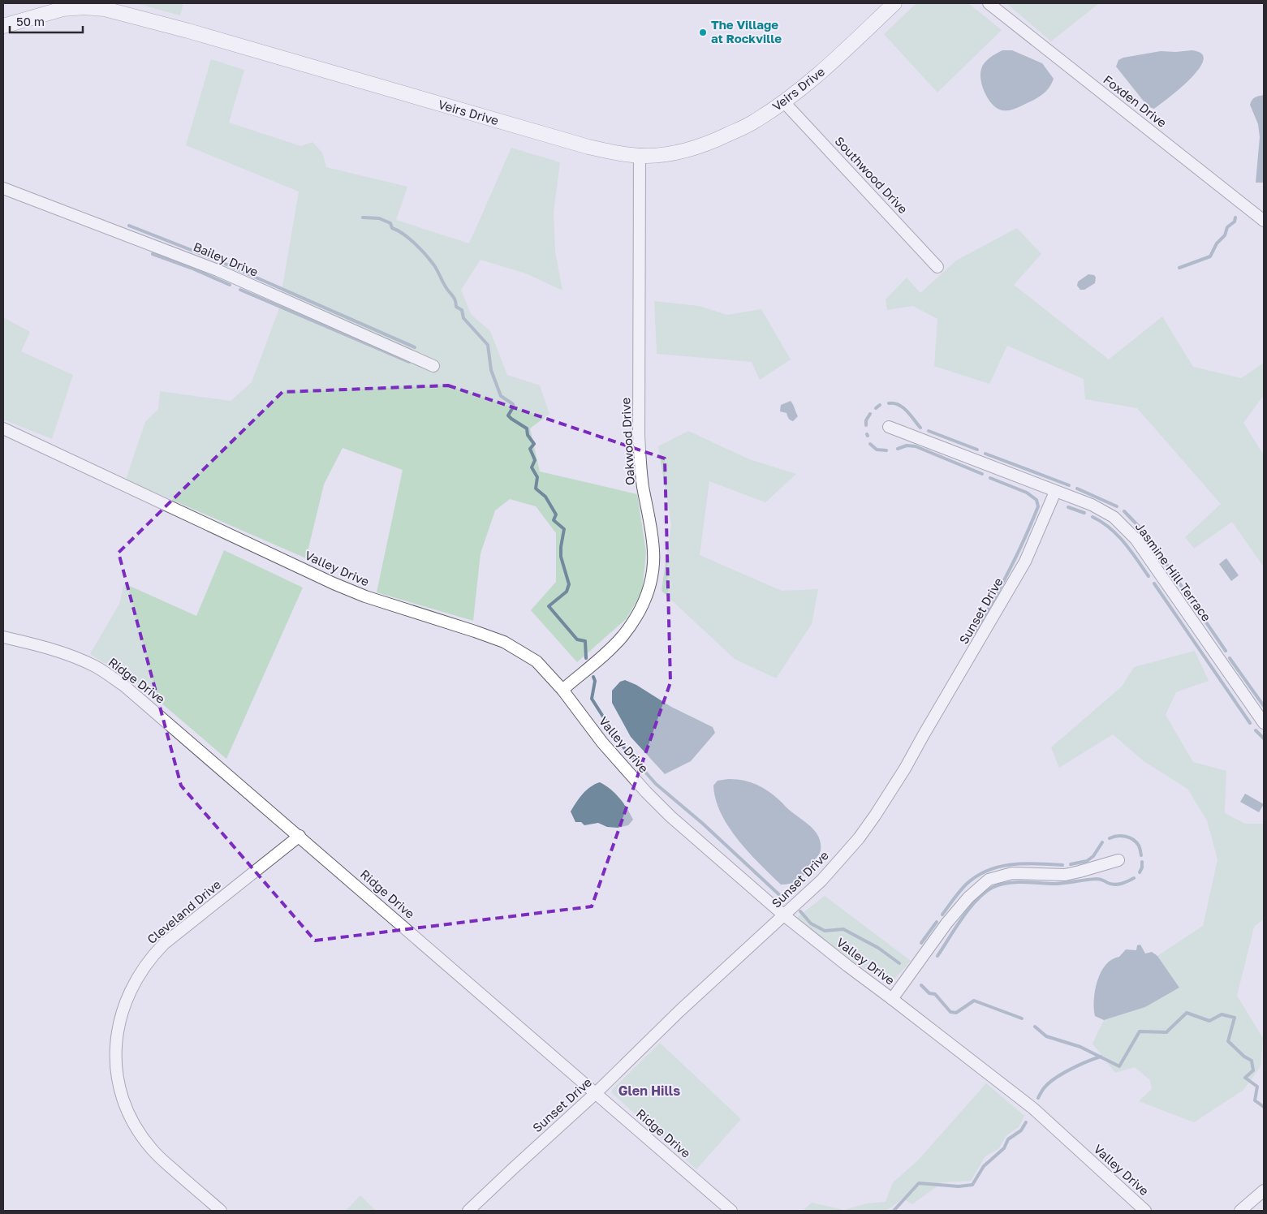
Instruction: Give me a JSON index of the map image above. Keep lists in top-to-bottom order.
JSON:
{
  "streets": {
    "street": [
      "Veirs Drive",
      "Foxden Drive",
      "Southwood Drive",
      "Bailey Drive",
      "Oakwood Drive",
      "Valley Drive",
      "Jasmine Hill Terrace",
      "Sunset Drive",
      "Ridge Drive",
      "Cleveland Drive"
    ]
  },
  "crossings": [
    ["Veirs Drive", "Southwood Drive"],
    ["Veirs Drive", "Oakwood Drive"],
    ["Oakwood Drive", "Valley Drive"],
    ["Valley Drive", "Sunset Drive"],
    ["Jasmine Hill Terrace", "Sunset Drive"],
    ["Sunset Drive", "Ridge Drive"],
    ["Ridge Drive", "Cleveland Drive"]
  ],
  "districts": ["Glen Hills"],
  "places": ["The Village at Rockville"],
  "scale_bar": "50 m"
}
